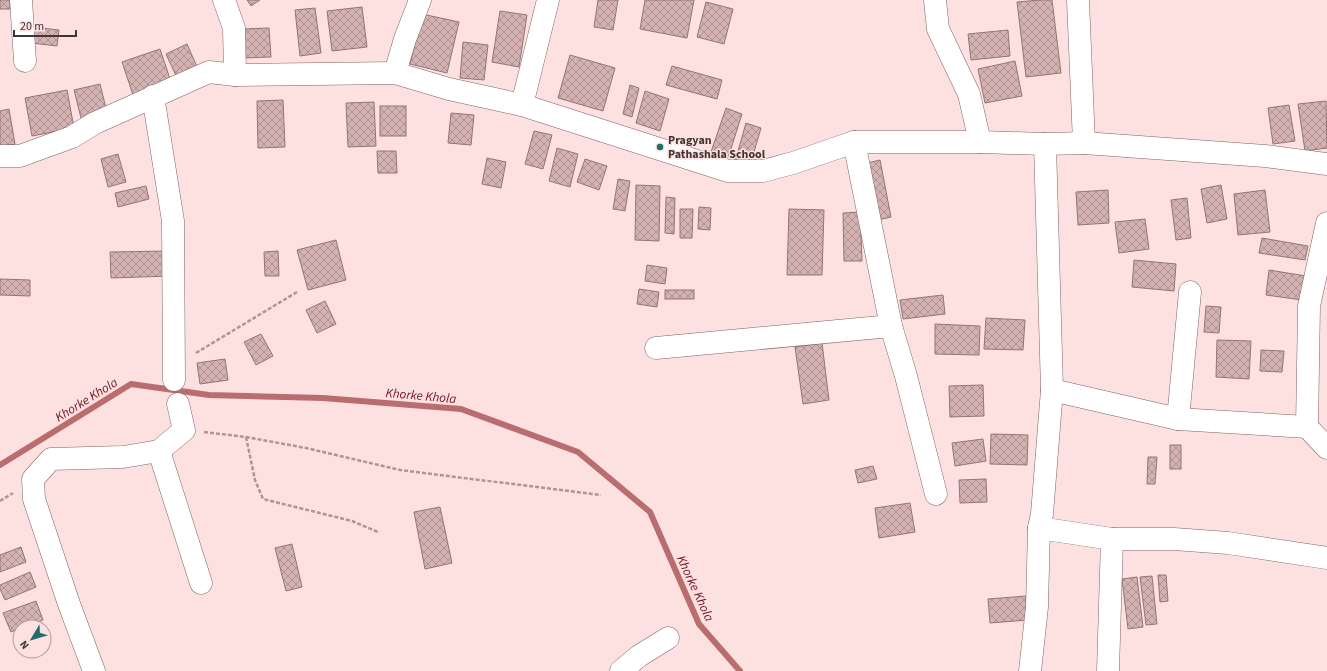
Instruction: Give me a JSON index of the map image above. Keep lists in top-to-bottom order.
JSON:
{
  "water": ["Khorke Khola"],
  "places": ["Pragyan Pathashala School"],
  "scale_bar": "20 m",
  "north": "bottom left"
}
